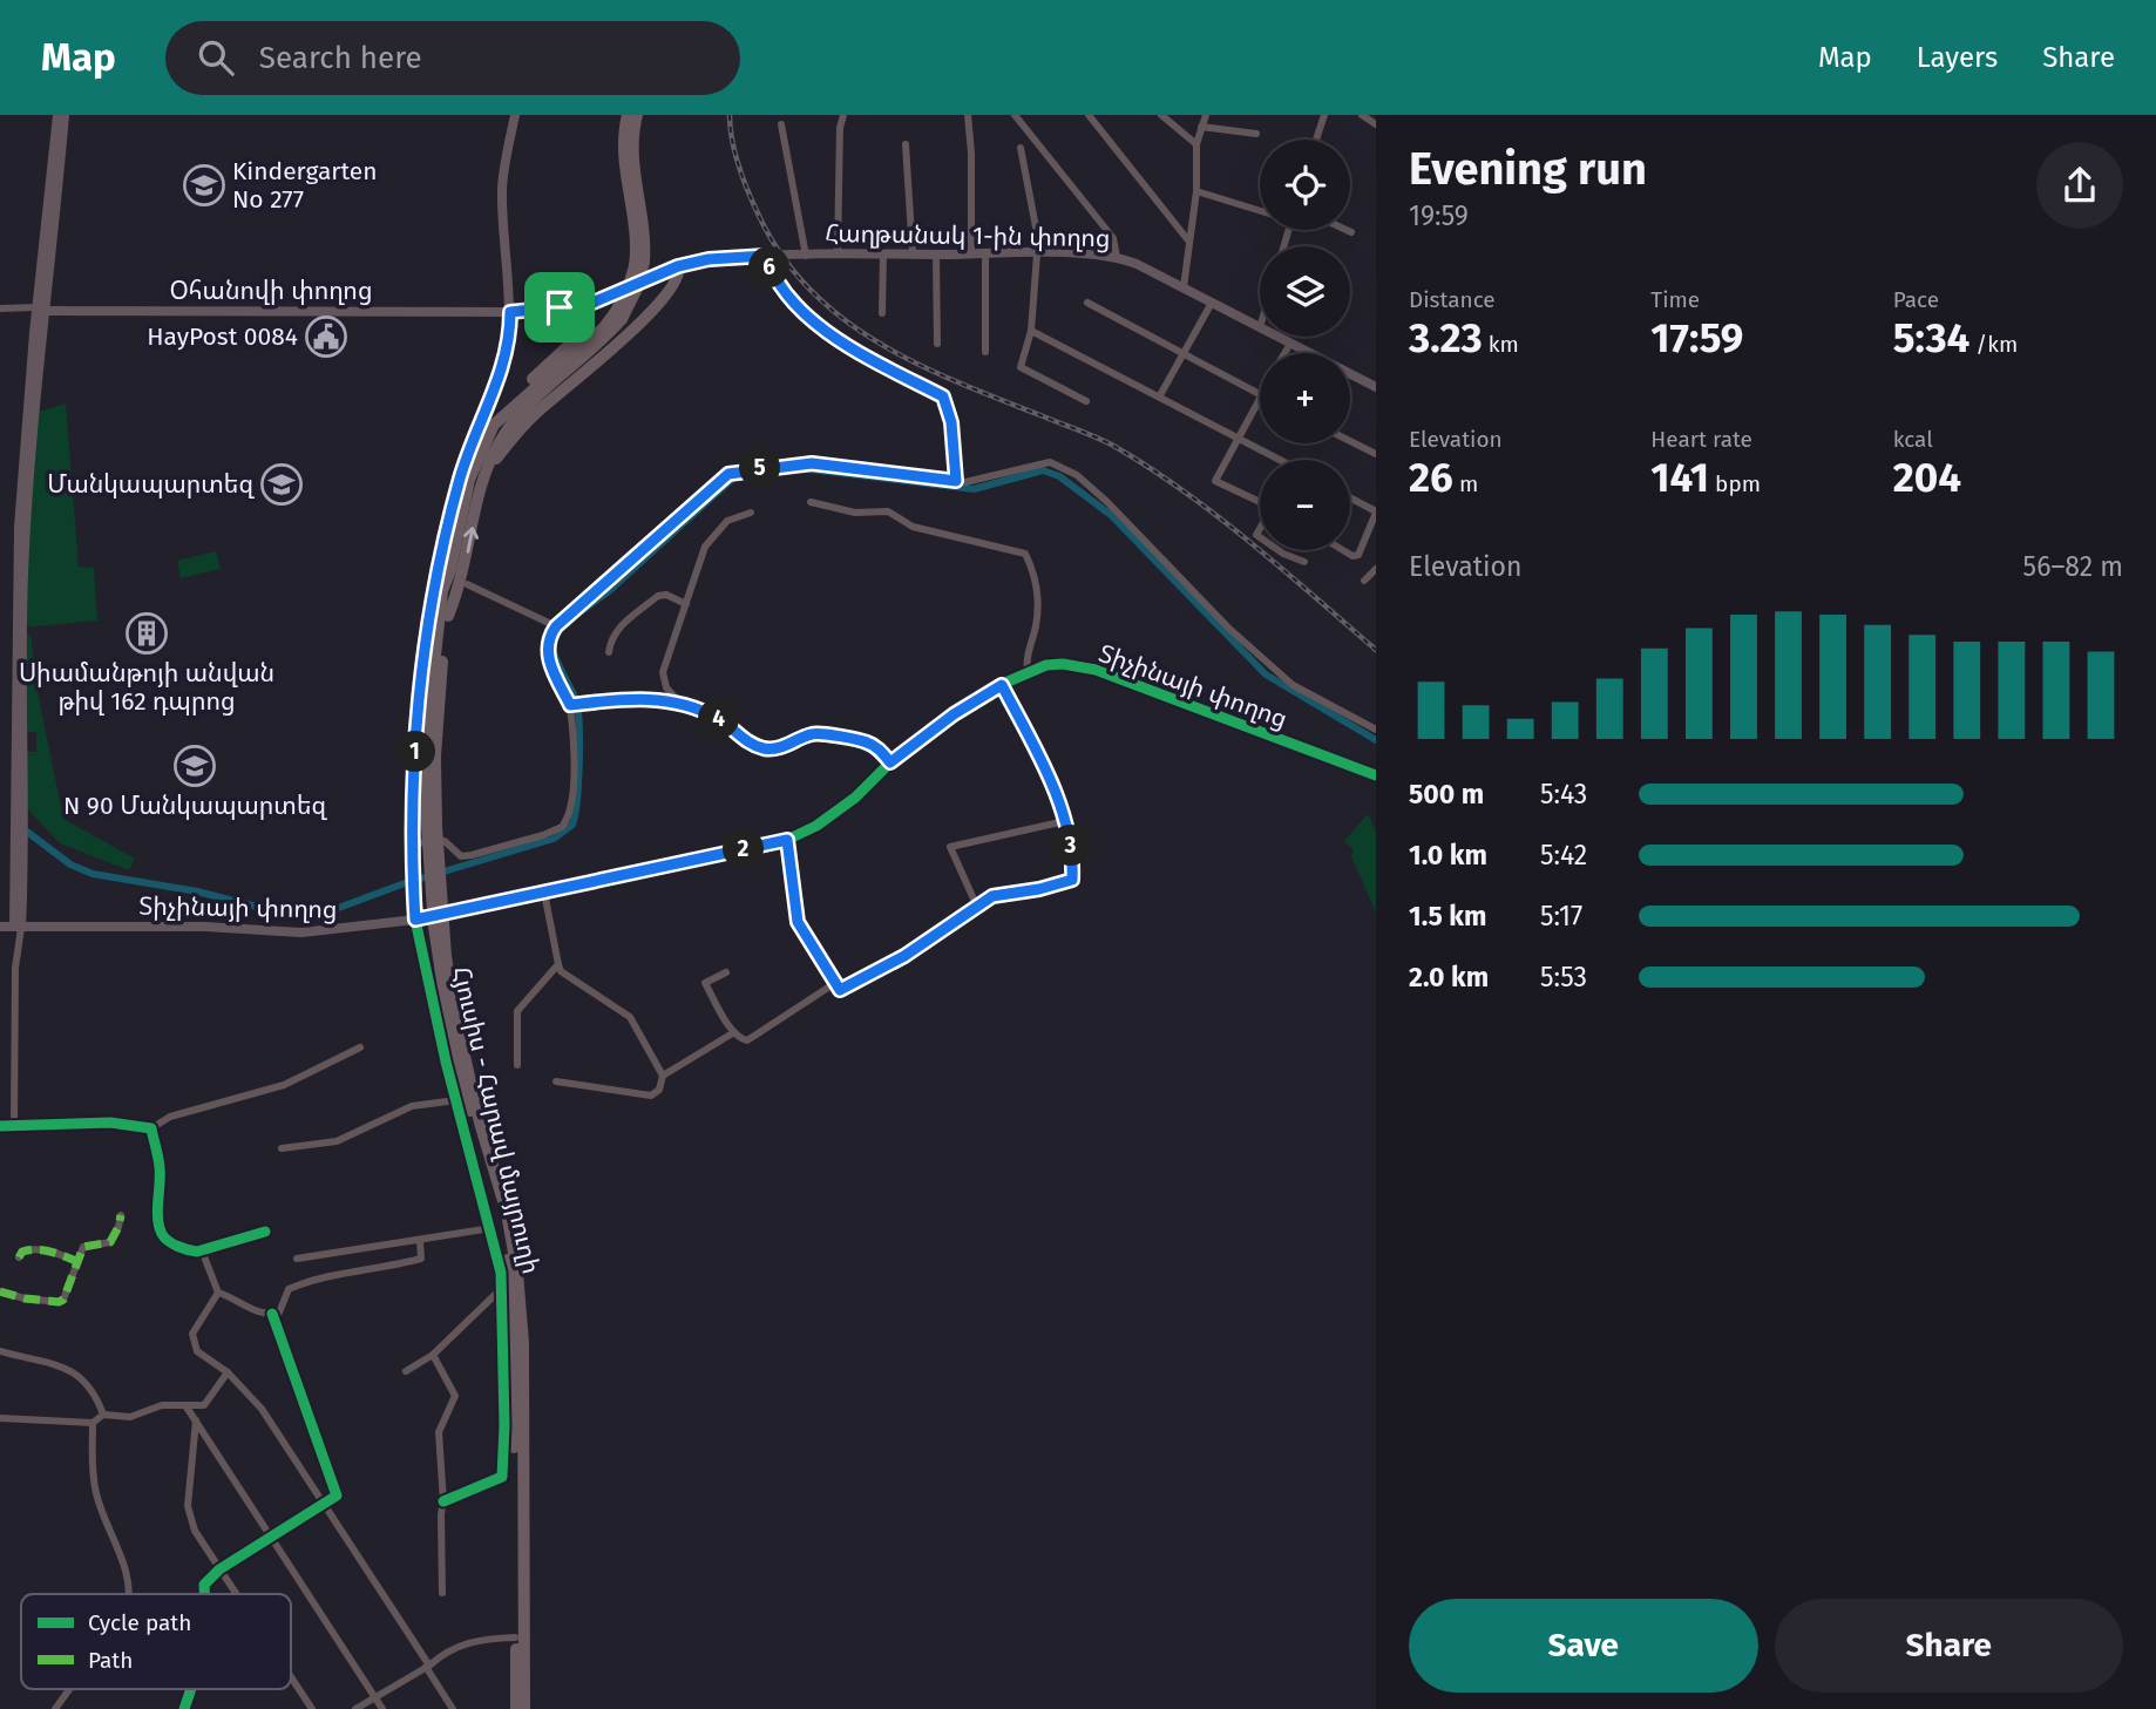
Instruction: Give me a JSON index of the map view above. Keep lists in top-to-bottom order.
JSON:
{
  "streets": {
    "highway": ["Հյուսիս - Հարավ մայրուղի"],
    "main road": ["Հաղթանակ 1-ին փողոց", "Օհանովի փողոց", "Տիչինայի փողոց"]
  },
  "crossings": [
    ["Հաղթանակ 1-ին փողոց", "Օհանովի փողոց"]
  ],
  "places": {
    "school or university": ["Kindergarten No 277", "Մանկապարտեզ", "N 90 Մանկապարտեզ"],
    "public building": ["HayPost 0084"],
    "building": ["Սիամանթոյի անվան թիվ 162 դպրոց"]
  },
  "legend": ["Cycle path", "Path"],
  "page": {
    "header": "Map",
    "search": "Search here",
    "nav": ["Map", "Layers", "Share"],
    "heading": ["Evening run", "19:59"],
    "map_buttons": ["+", "−"],
    "pins": [
      "6",
      "5",
      "4",
      "1",
      "3",
      "2"
    ],
    "stats": [
      ["Distance", "3.23 km"],
      ["Time", "17:59"],
      ["Pace", "5:34 /km"],
      ["Elevation", "26 m"],
      ["Heart rate", "141 bpm"],
      ["kcal", "204"]
    ],
    "chart": ["Elevation", "56–82 m"],
    "list": [
      {
        "name": "500 m",
        "note": "5:43"
      },
      {
        "name": "1.0 km",
        "note": "5:42"
      },
      {
        "name": "1.5 km",
        "note": "5:17"
      },
      {
        "name": "2.0 km",
        "note": "5:53"
      }
    ],
    "buttons": ["Save", "Share"]
  }
}
